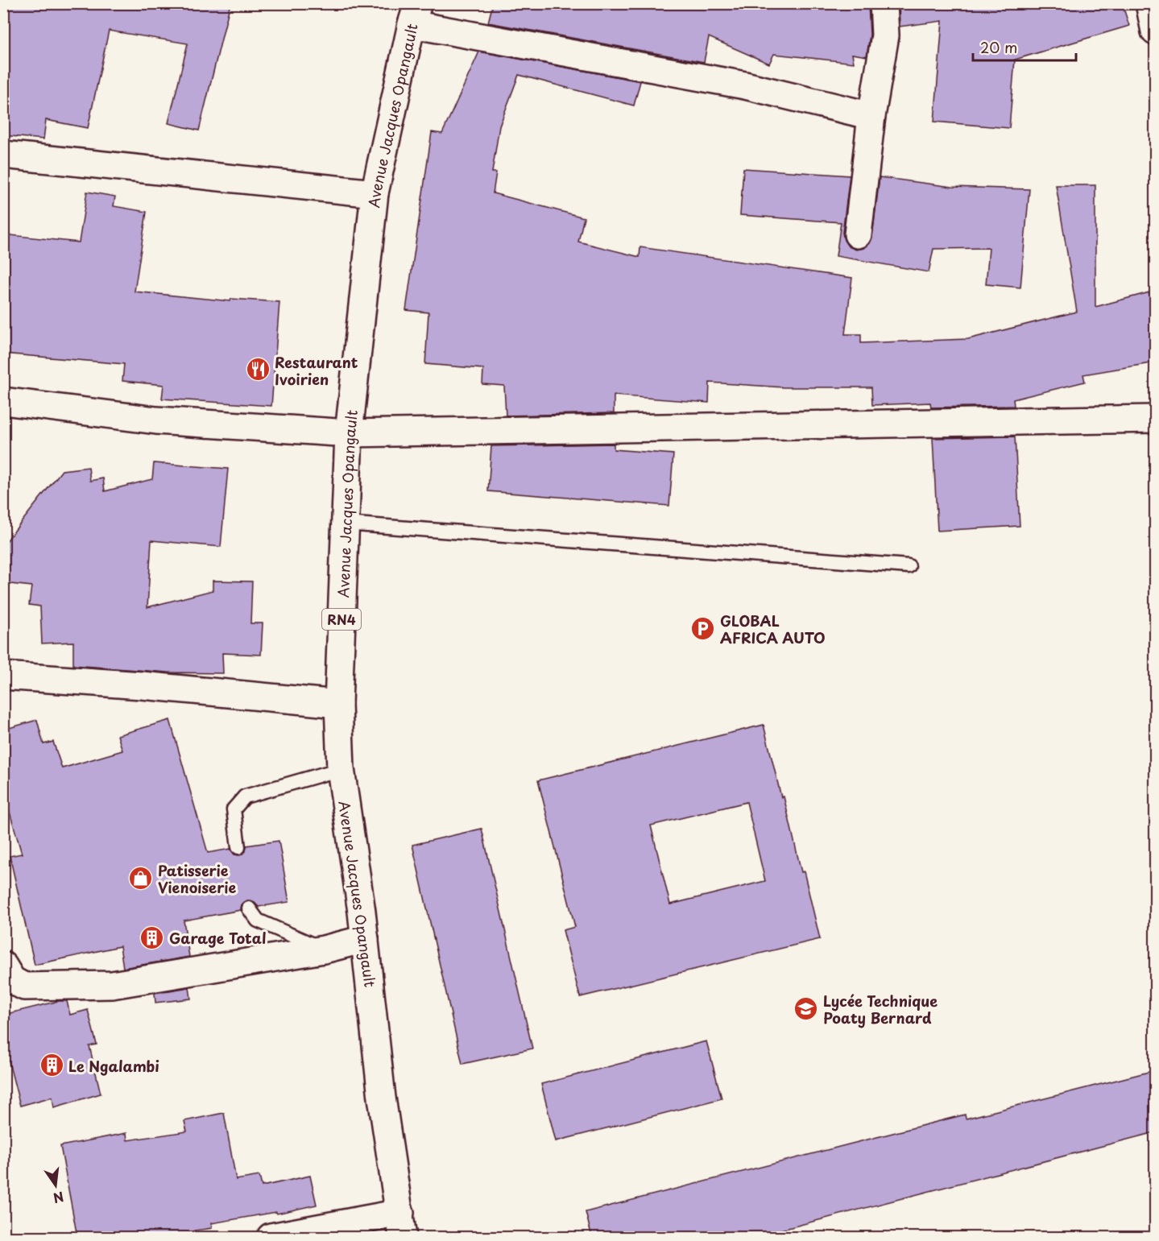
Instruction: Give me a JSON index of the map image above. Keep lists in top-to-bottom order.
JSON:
{
  "streets": {
    "main road": ["Avenue Jacques Opangault", "RN4"]
  },
  "places": {
    "restaurant": ["Restaurant Ivoirien"],
    "parking": ["GLOBAL AFRICA AUTO"],
    "shop": ["Patisserie Vienoiserie"],
    "building": ["Garage Total", "Le Ngalambi"],
    "school or university": ["Lycée Technique Poaty Bernard"]
  },
  "scale_bar": "20 m",
  "north": "bottom"
}
